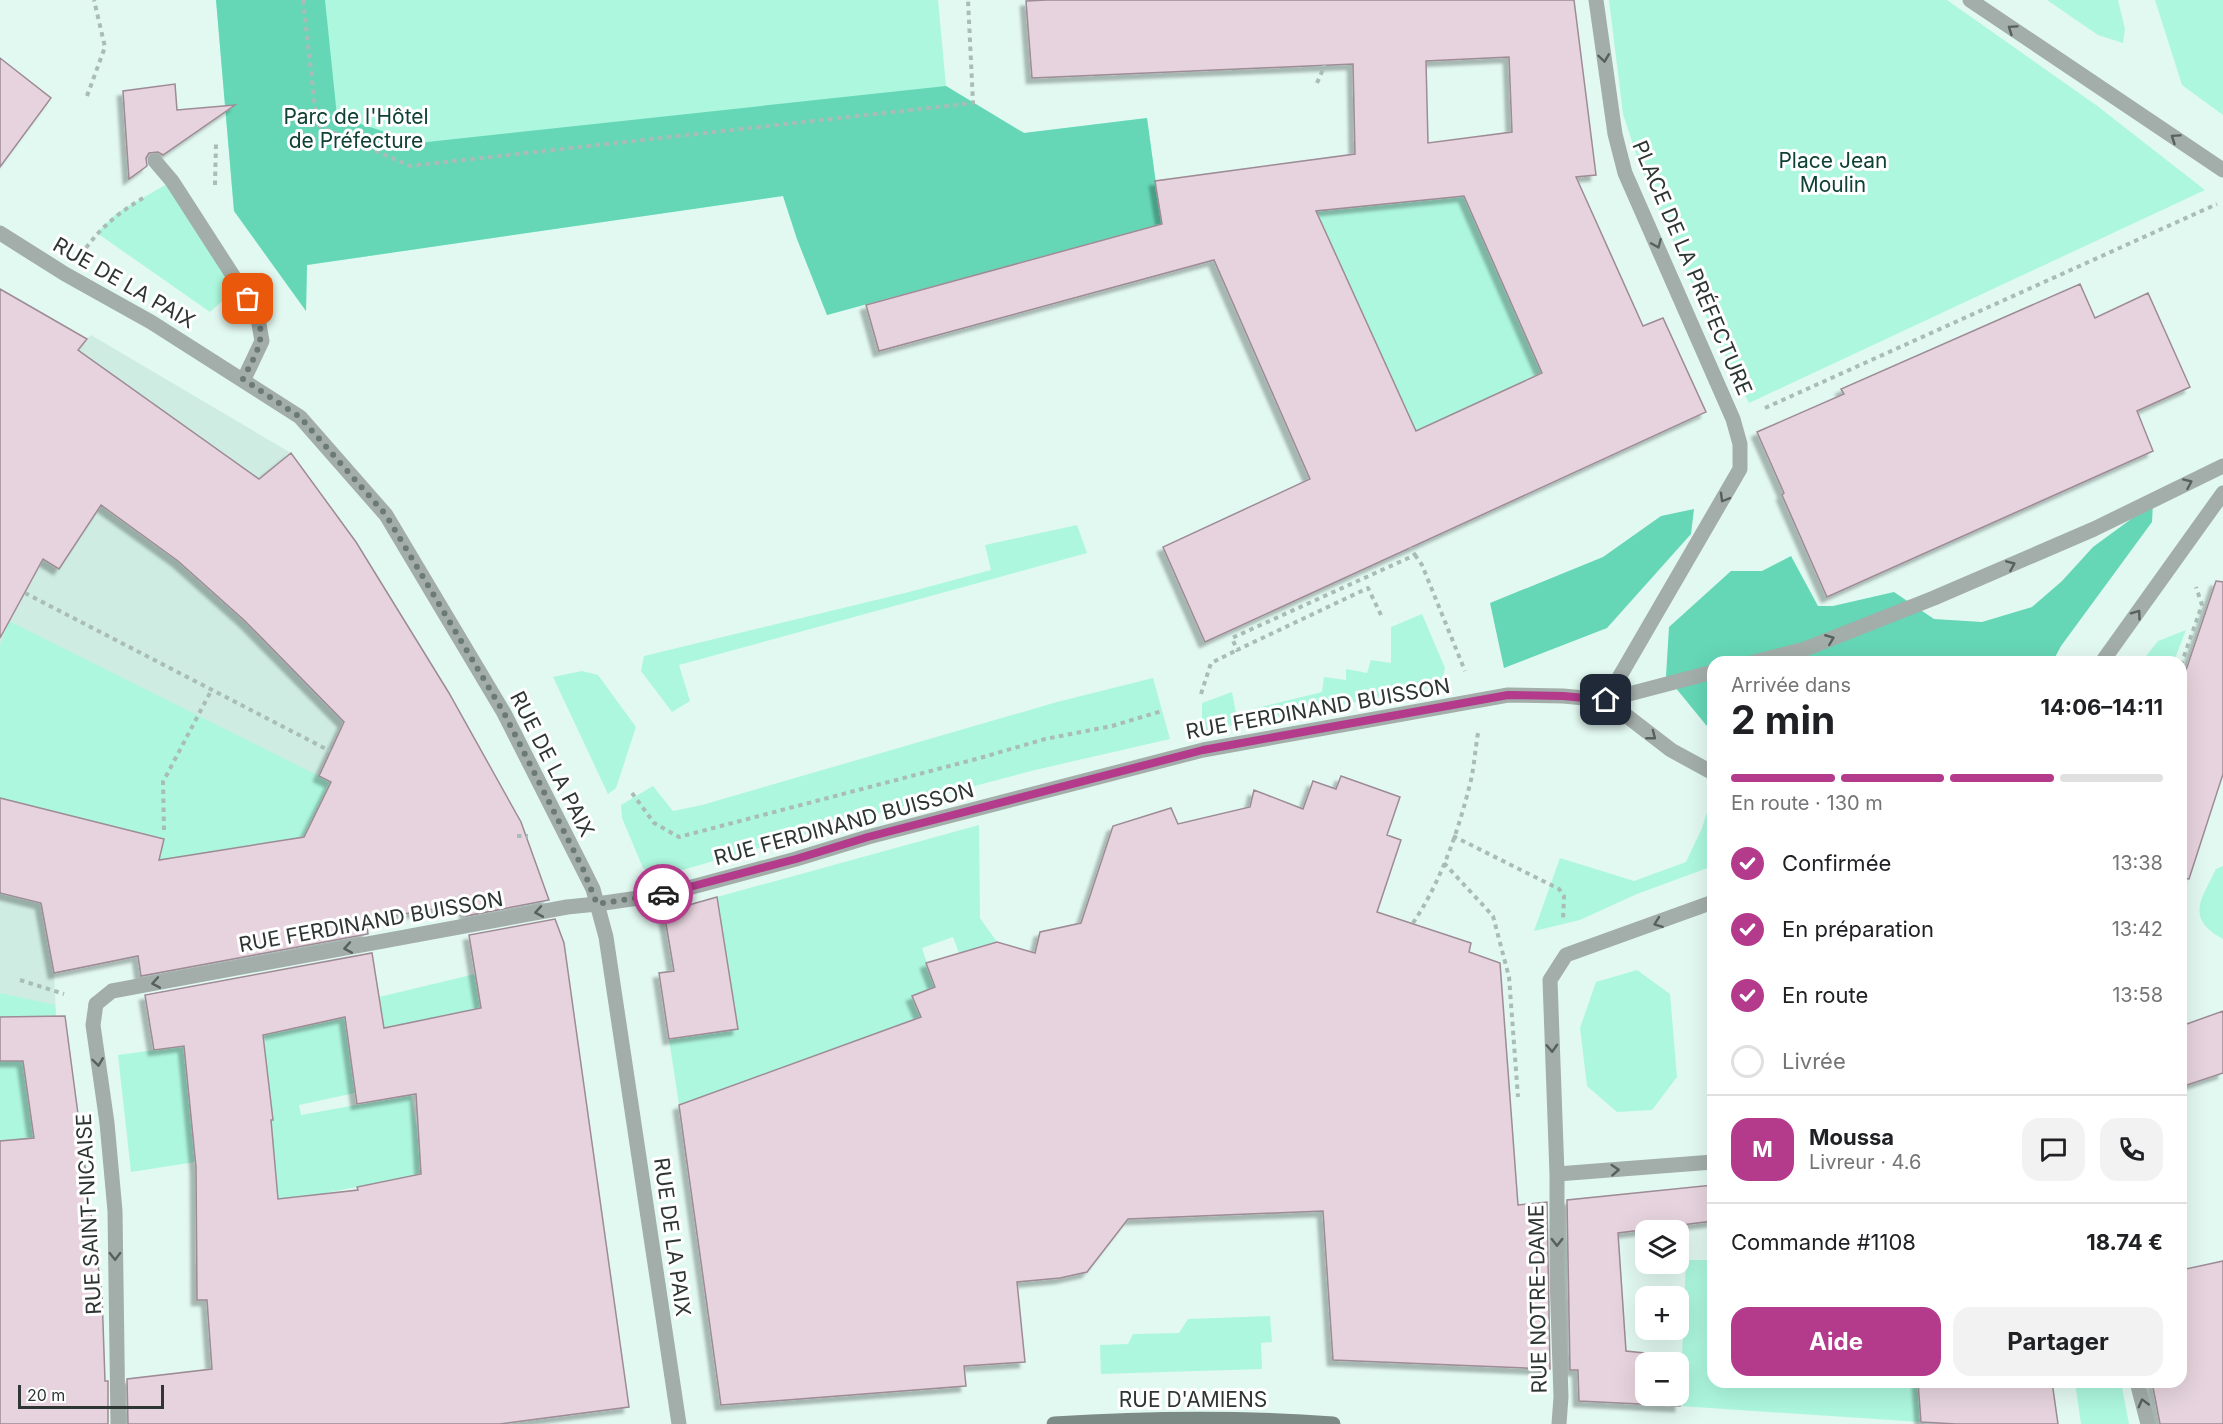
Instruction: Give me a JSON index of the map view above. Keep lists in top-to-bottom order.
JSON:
{
  "streets": {
    "street": [
      "PLACE DE LA PRÉFECTURE",
      "RUE DE LA PAIX",
      "RUE FERDINAND BUISSON",
      "RUE SAINT-NICAISE",
      "RUE NOTRE-DAME",
      "RUE D'AMIENS"
    ]
  },
  "crossings": [
    ["PLACE DE LA PRÉFECTURE", "RUE FERDINAND BUISSON"],
    ["RUE DE LA PAIX", "RUE FERDINAND BUISSON"],
    ["RUE FERDINAND BUISSON", "RUE SAINT-NICAISE"]
  ],
  "one_way": ["PLACE DE LA PRÉFECTURE", "RUE SAINT-NICAISE"],
  "parks": ["Parc de l'Hôtel de Préfecture", "Place Jean Moulin"],
  "scale_bar": "20 m",
  "page": {
    "heading": ["2 min", "Arrivée dans", "14:06–14:11"],
    "panel": [
      "Moussa",
      "Livreur · 4.6",
      "Commande #1108",
      "18.74 €"
    ],
    "bar": "En route · 130 m",
    "list": [
      ["Confirmée", "13:38"],
      ["En préparation", "13:42"],
      ["En route", "13:58"],
      "Livrée"
    ],
    "round": "M",
    "map_buttons": ["+", "−"],
    "buttons": ["Aide", "Partager"],
    "scale": "20 m"
  }
}
